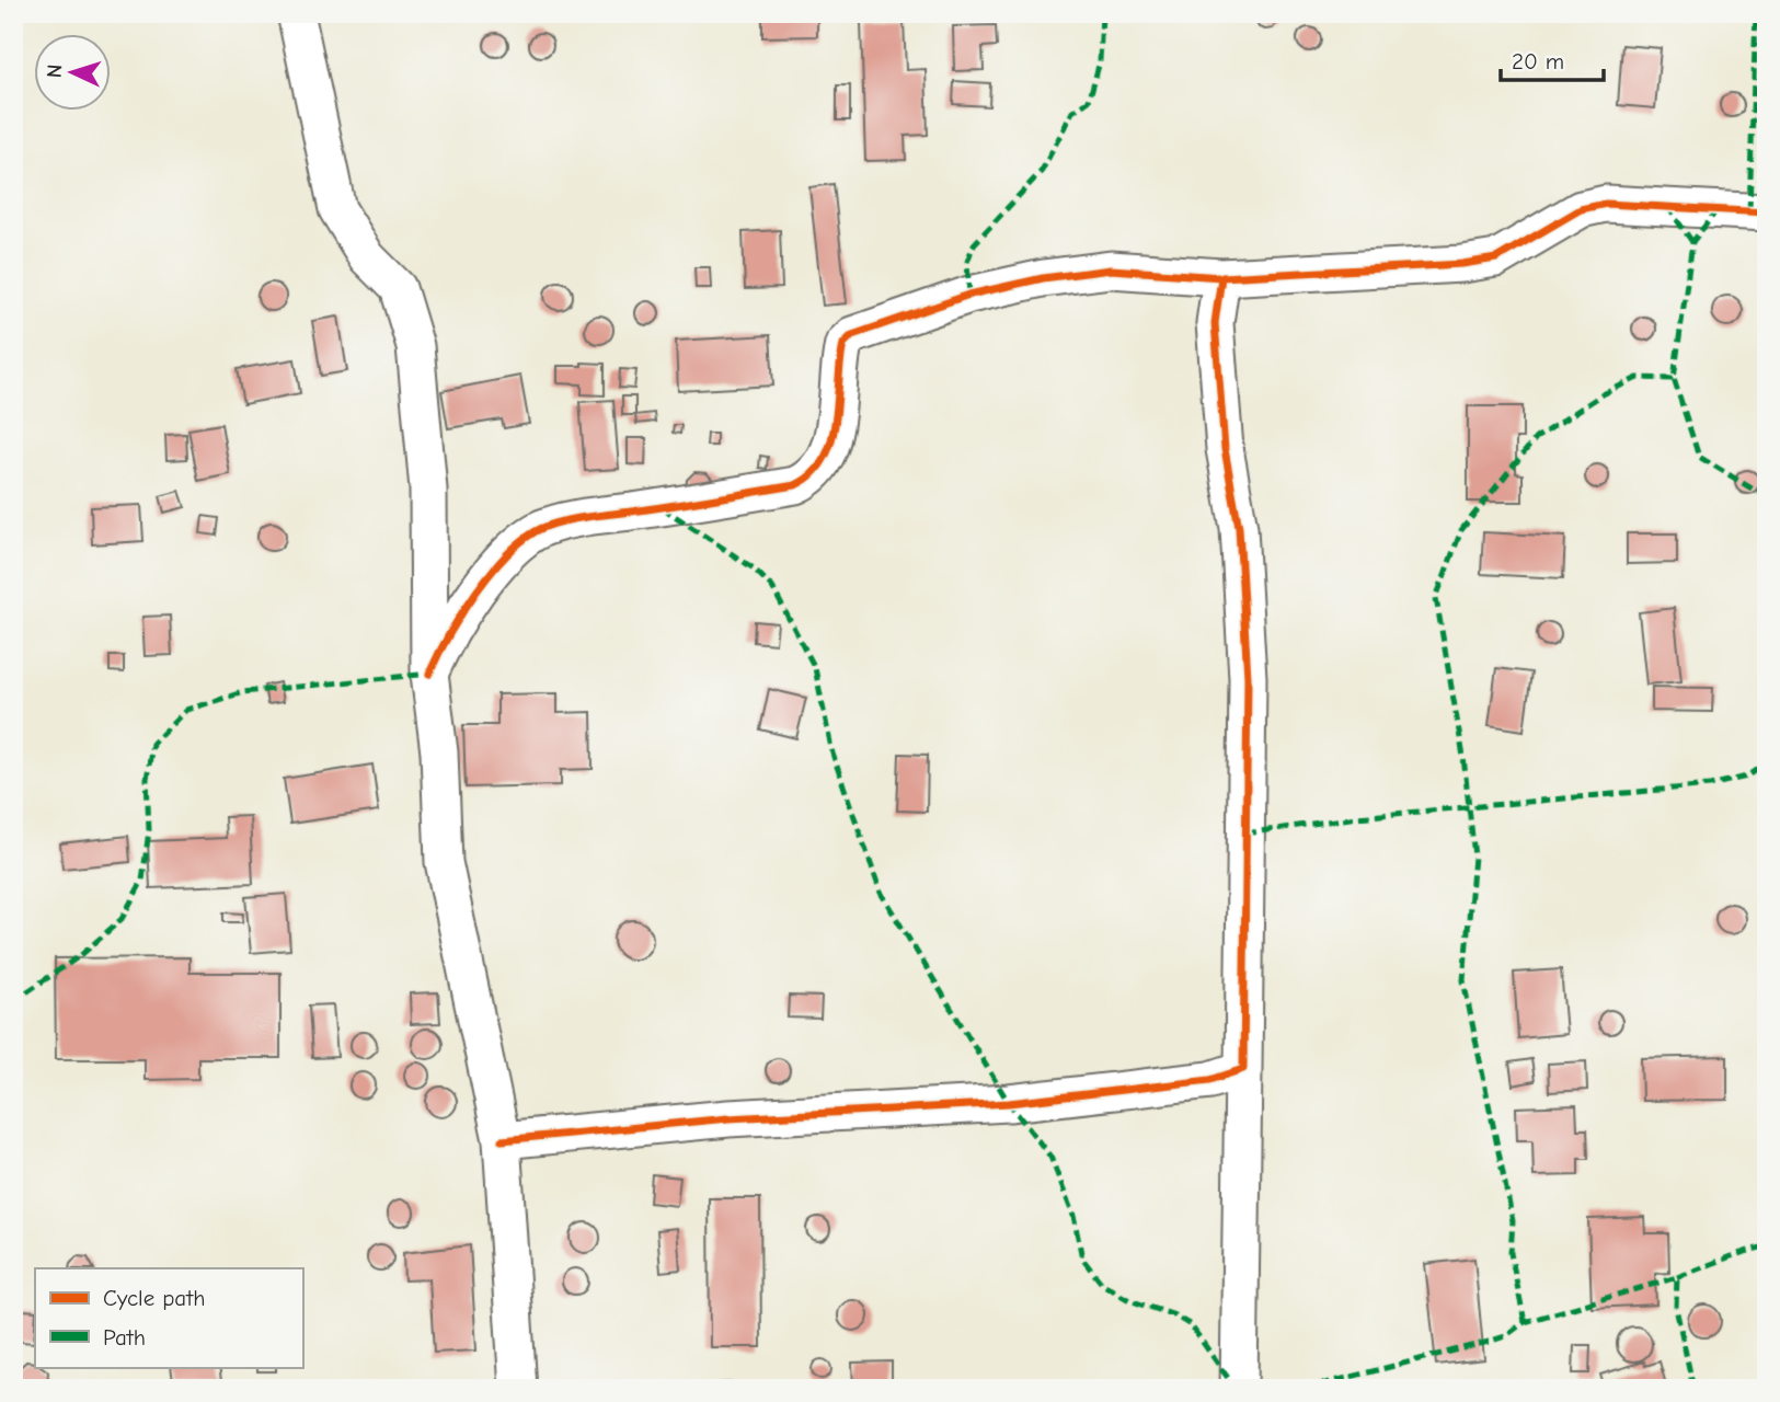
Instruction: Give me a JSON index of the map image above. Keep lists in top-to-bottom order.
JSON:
{
  "legend": ["Cycle path", "Path"],
  "scale_bar": "20 m",
  "north": "left"
}
